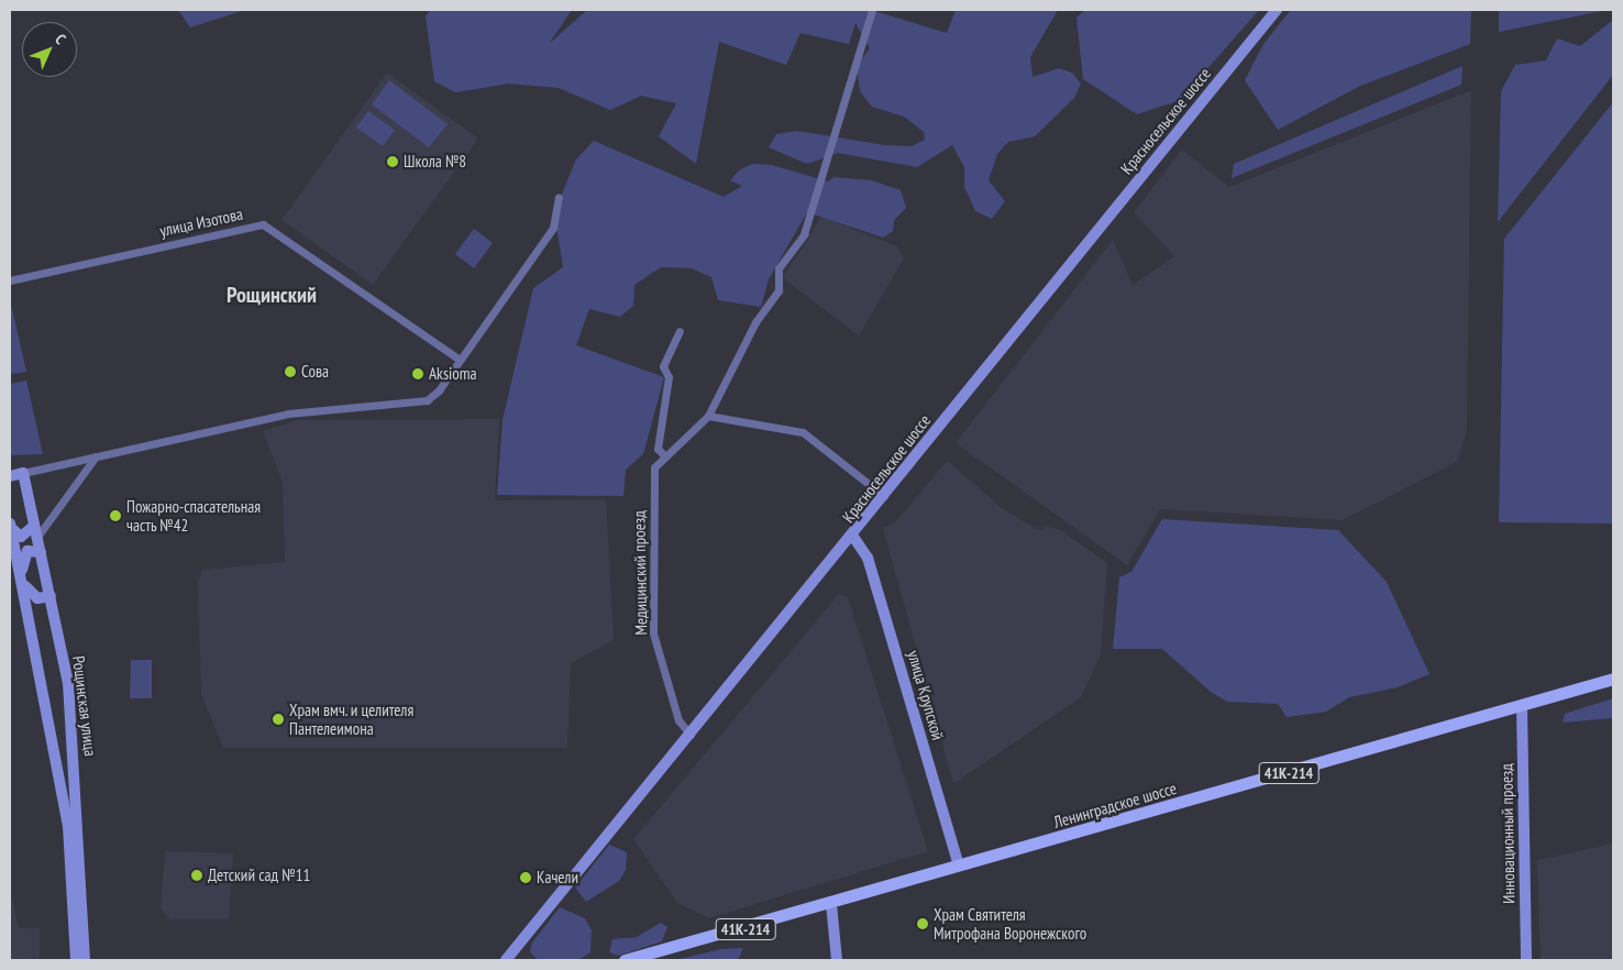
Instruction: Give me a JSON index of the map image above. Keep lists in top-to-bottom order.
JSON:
{
  "streets": {
    "main road": ["41К-214", "Ленинградское шоссе"],
    "street": [
      "Красносельское шоссе",
      "улица Изотова",
      "Медицинский проезд",
      "улица Крупской",
      "Рощинская улица",
      "Инновационный проезд"
    ]
  },
  "crossings": [
    ["Красносельское шоссе", "Медицинский проезд"],
    ["Красносельское шоссе", "улица Крупской"],
    ["улица Крупской", "Ленинградское шоссе"],
    ["Ленинградское шоссе", "Инновационный проезд"]
  ],
  "districts": ["Рощинский"],
  "places": [
    "Школа №8",
    "Сова",
    "Aksioma",
    "Пожарно-спасательная часть №42",
    "Храм вмч. и целителя Пантелеимона",
    "Детский сад №11",
    "Качели",
    "Храм Святителя Митрофана Воронежского"
  ],
  "north": "top right"
}
